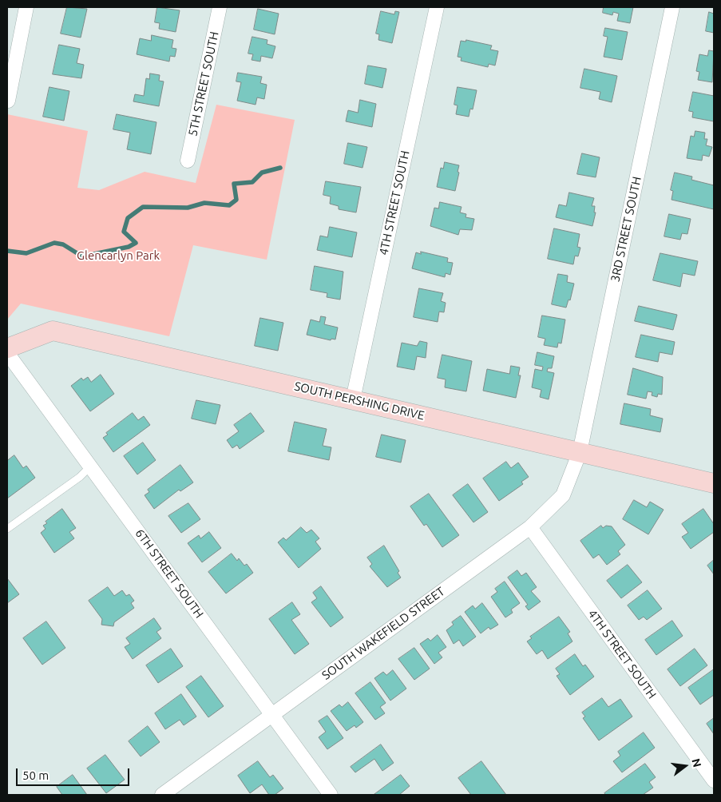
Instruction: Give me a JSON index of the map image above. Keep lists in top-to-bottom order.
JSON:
{
  "streets": {
    "street": [
      "5TH STREET SOUTH",
      "4TH STREET SOUTH",
      "3RD STREET SOUTH",
      "SOUTH PERSHING DRIVE",
      "6TH STREET SOUTH",
      "SOUTH WAKEFIELD STREET"
    ]
  },
  "crossings": [
    ["4TH STREET SOUTH", "SOUTH PERSHING DRIVE"],
    ["4TH STREET SOUTH", "SOUTH WAKEFIELD STREET"],
    ["3RD STREET SOUTH", "SOUTH PERSHING DRIVE"],
    ["3RD STREET SOUTH", "SOUTH WAKEFIELD STREET"],
    ["SOUTH PERSHING DRIVE", "SOUTH WAKEFIELD STREET"],
    ["6TH STREET SOUTH", "SOUTH WAKEFIELD STREET"]
  ],
  "parks": ["Glencarlyn Park"],
  "scale_bar": "50 m",
  "north": "right"
}
